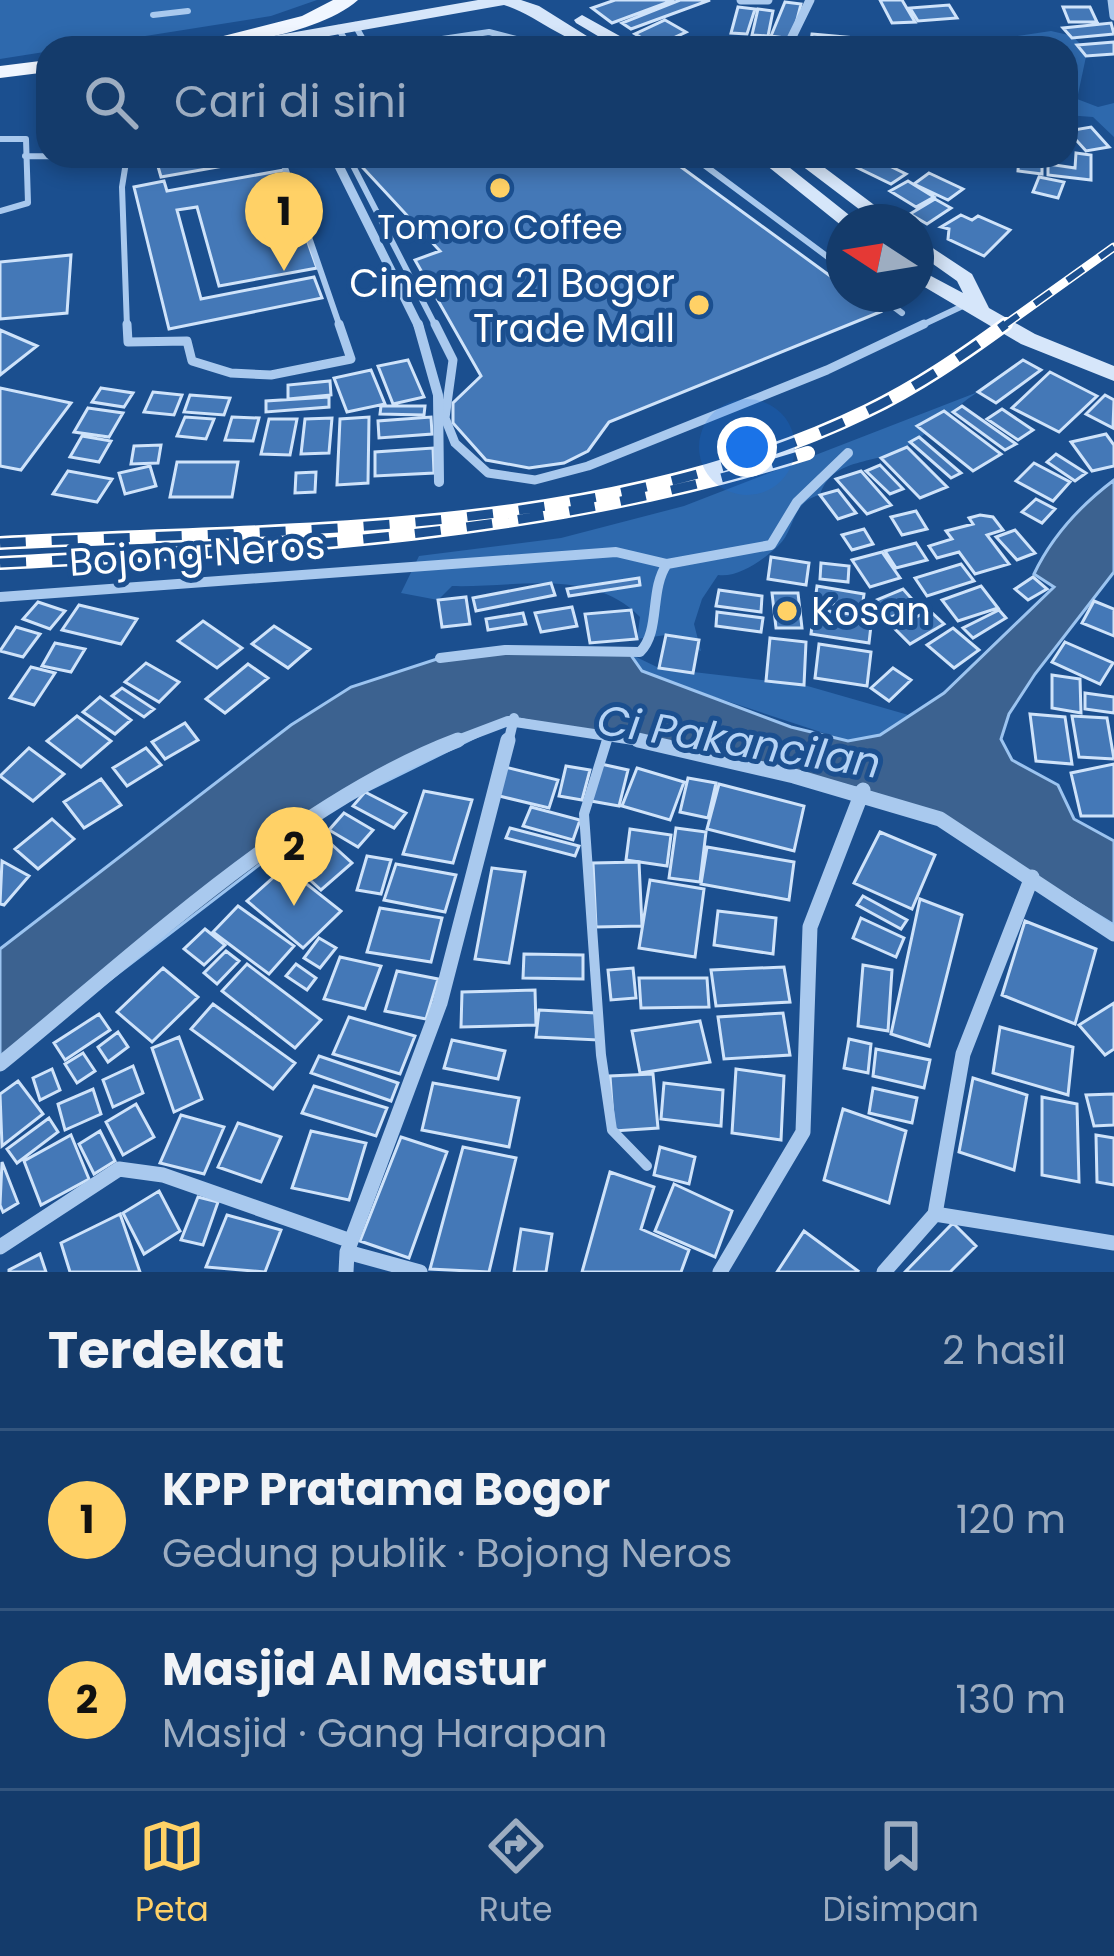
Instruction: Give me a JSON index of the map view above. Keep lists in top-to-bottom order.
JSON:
{
  "streets": {
    "street": ["Bojong Neros"]
  },
  "water": ["Ci Pakancilan"],
  "places": ["Tomoro Coffee", "Cinema 21 Bogor Trade Mall", "Kosan"],
  "north": "left",
  "page": {
    "search": "Cari di sini",
    "pins": ["1", "2"],
    "heading": ["Terdekat", "2 hasil"],
    "list": [
      {
        "mark": "1",
        "name": "KPP Pratama Bogor",
        "note": "Gedung publik · Bojong Neros",
        "value": "120 m"
      },
      {
        "mark": "2",
        "name": "Masjid Al Mastur",
        "note": "Masjid · Gang Harapan",
        "value": "130 m"
      }
    ],
    "nav": ["Peta", "Rute", "Disimpan"]
  }
}
